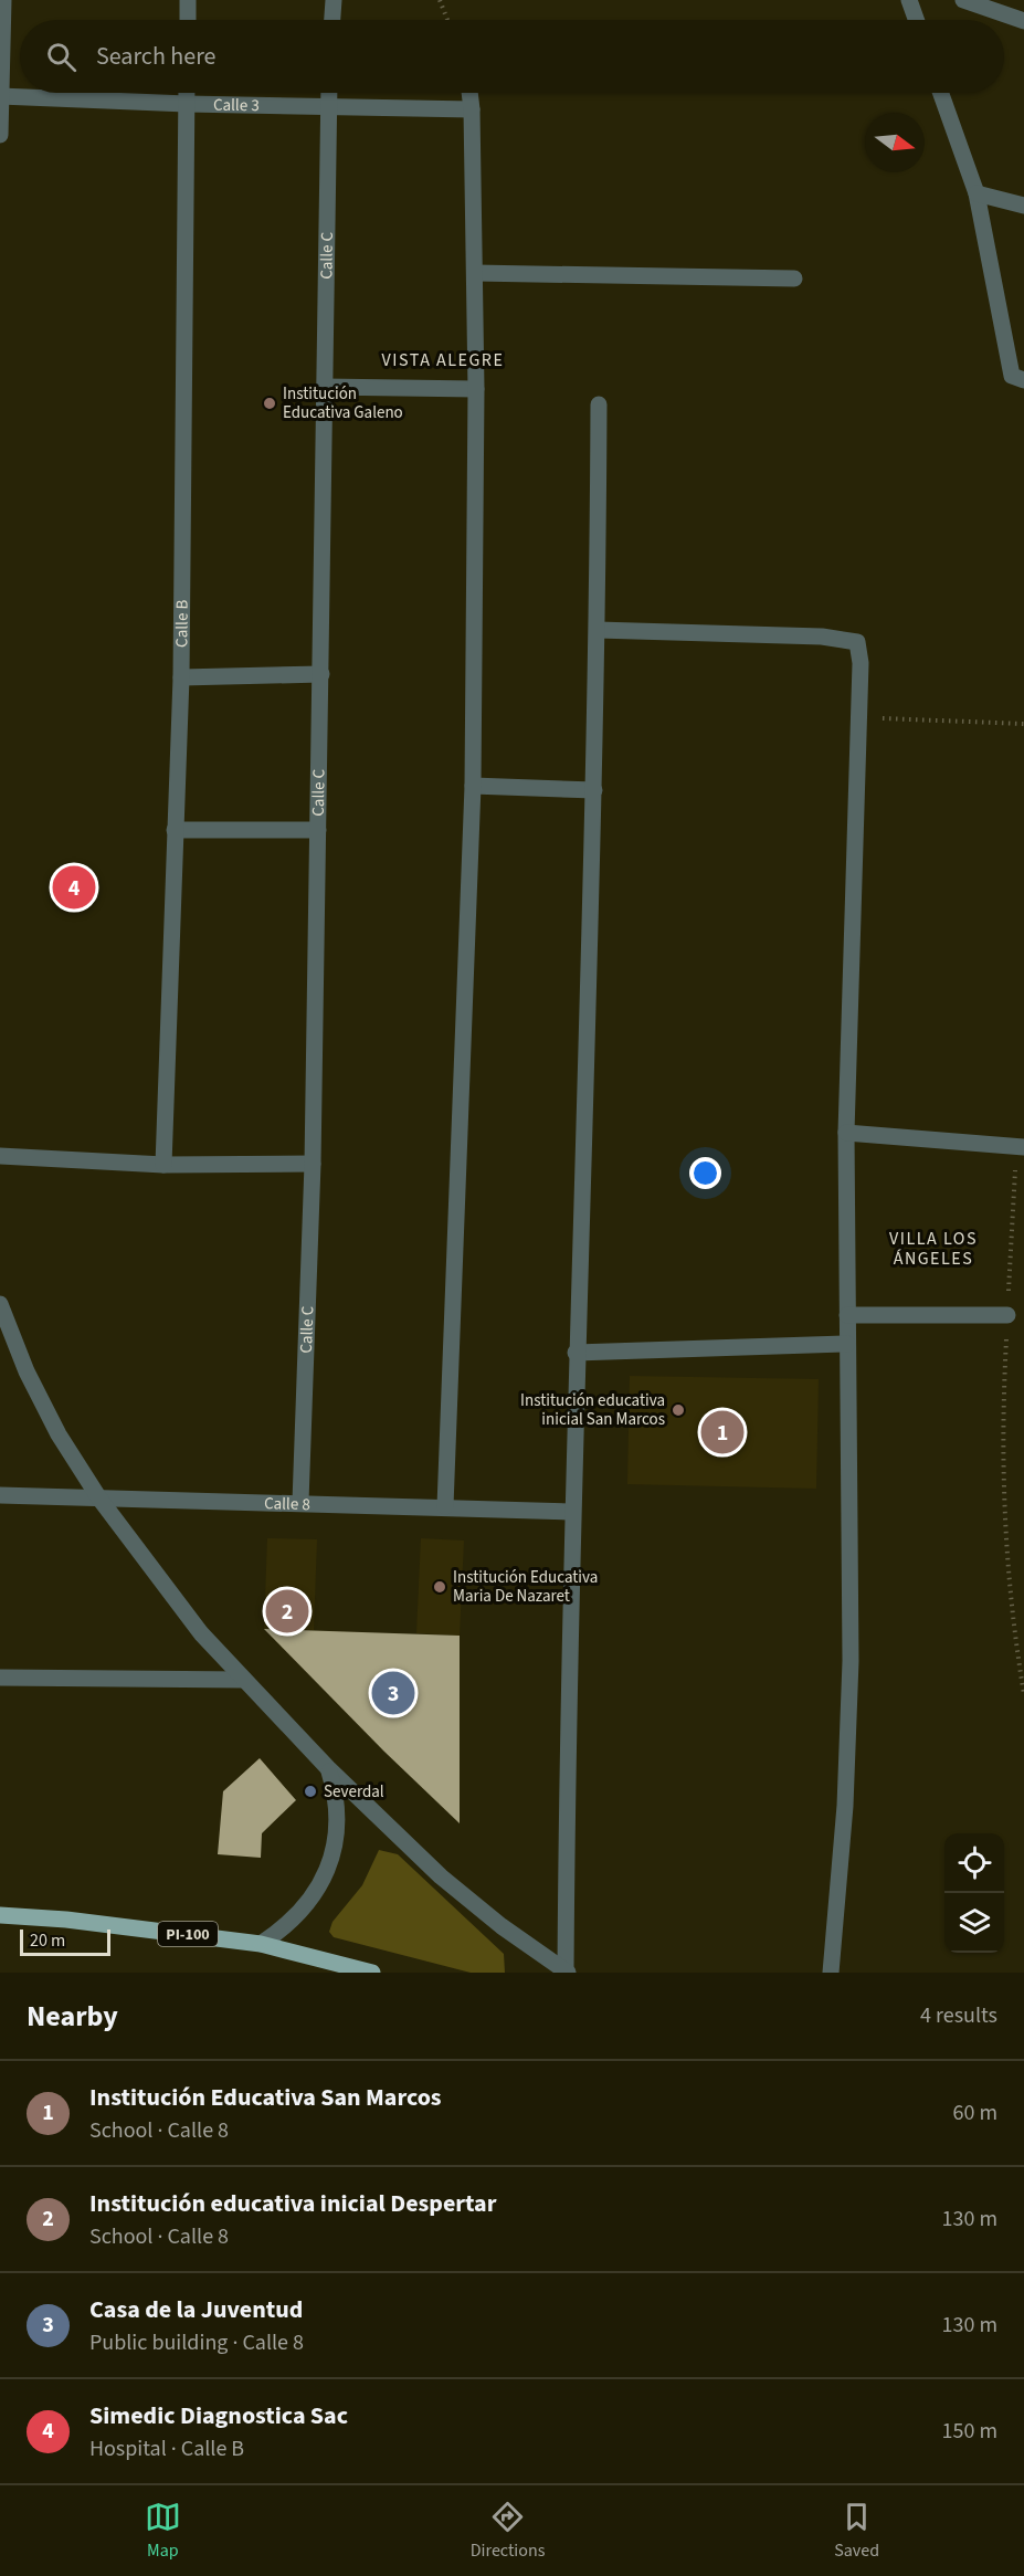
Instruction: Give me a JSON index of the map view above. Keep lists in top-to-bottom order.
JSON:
{
  "streets": {
    "main road": ["PI-100"],
    "street": [
      "Calle 3",
      "Calle C",
      "Calle B",
      "Calle 8"
    ]
  },
  "crossings": [
    ["Calle 3", "Calle C"],
    ["Calle 3", "Calle B"],
    ["Calle C", "Calle 8"]
  ],
  "districts": ["VISTA ALEGRE", "VILLA LOS ÁNGELES"],
  "places": [
    "Institución Educativa Galeno",
    "Institución educativa inicial San Marcos",
    "Institución Educativa Maria De Nazaret",
    "Severdal"
  ],
  "scale_bar": "20 m",
  "north": "right",
  "page": {
    "search": "Search here",
    "pins": [
      "4",
      "1",
      "2",
      "3"
    ],
    "scale": "20 m",
    "heading": ["Nearby", "4 results"],
    "list": [
      {
        "mark": "1",
        "name": "Institución Educativa San Marcos",
        "note": "School · Calle 8",
        "value": "60 m"
      },
      {
        "mark": "2",
        "name": "Institución educativa inicial Despertar",
        "note": "School · Calle 8",
        "value": "130 m"
      },
      {
        "mark": "3",
        "name": "Casa de la Juventud",
        "note": "Public building · Calle 8",
        "value": "130 m"
      },
      {
        "mark": "4",
        "name": "Simedic Diagnostica Sac",
        "note": "Hospital · Calle B",
        "value": "150 m"
      }
    ],
    "nav": ["Map", "Directions", "Saved"]
  }
}
